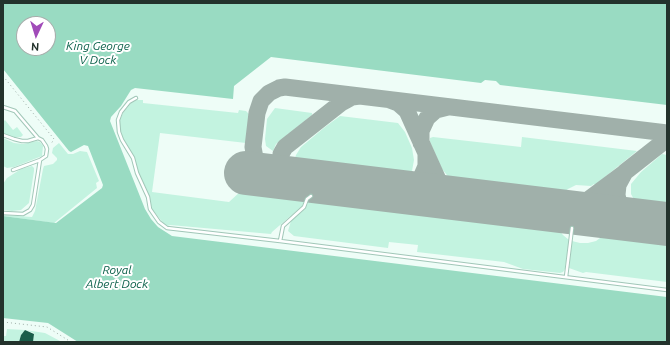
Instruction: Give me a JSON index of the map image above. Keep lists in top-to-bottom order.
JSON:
{
  "water": ["King George V Dock", "Royal Albert Dock"],
  "north": "bottom"
}
